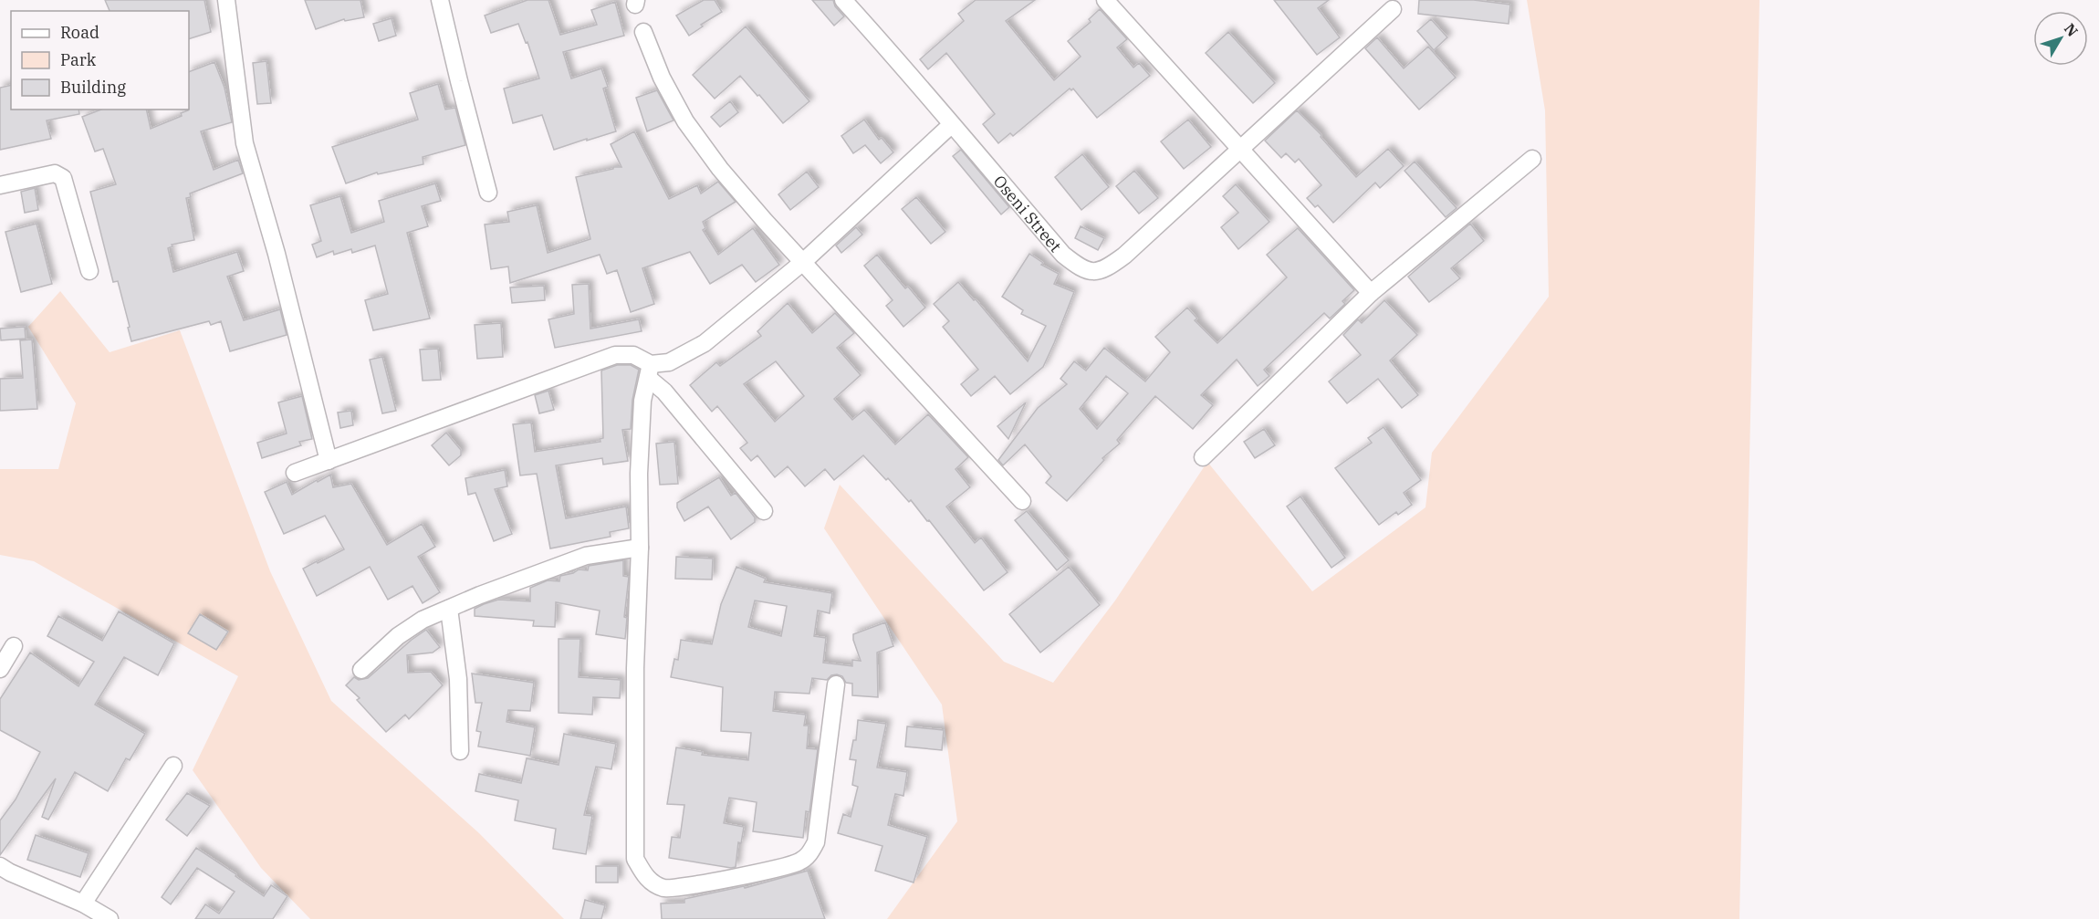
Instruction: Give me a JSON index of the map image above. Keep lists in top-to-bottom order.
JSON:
{
  "streets": {
    "street": ["Oseni Street"]
  },
  "legend": ["Road", "Park", "Building"],
  "north": "top right"
}
